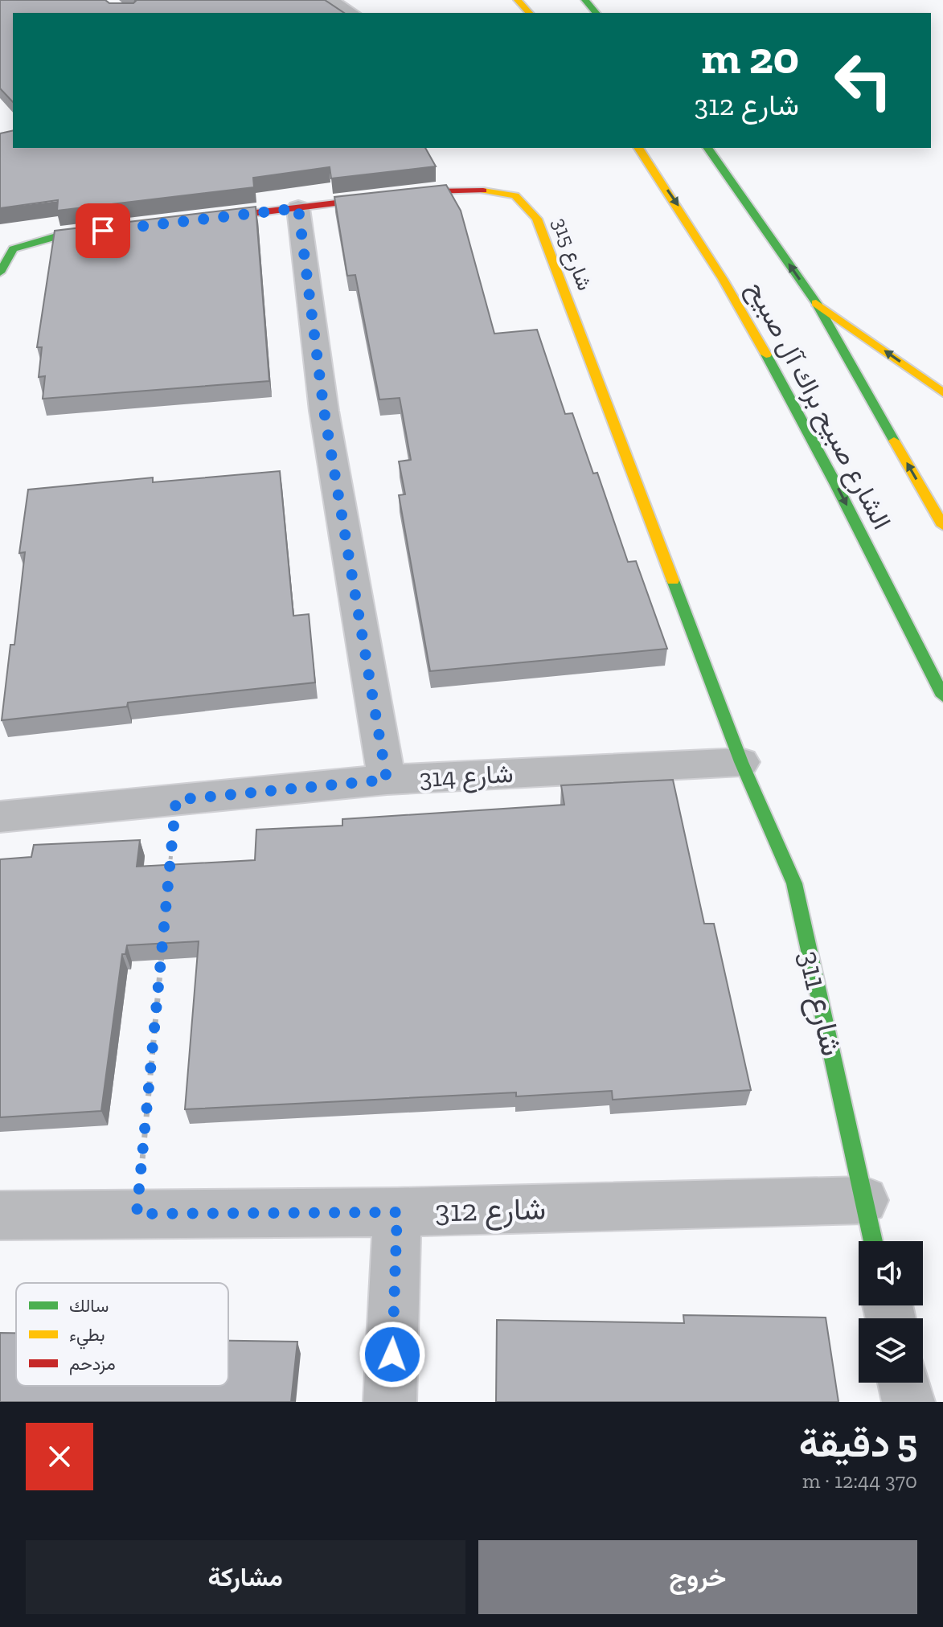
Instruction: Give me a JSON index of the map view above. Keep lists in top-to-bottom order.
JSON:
{
  "streets": {
    "street": [
      "شارع 315",
      "الشارع صبيح براك آل صبيح",
      "شارع 314",
      "شارع 311",
      "شارع 312"
    ]
  },
  "crossings": [
    ["شارع 315", "شارع 314"],
    ["شارع 315", "شارع 311"],
    ["شارع 314", "شارع 311"],
    ["شارع 311", "شارع 312"]
  ],
  "legend": ["سالك", "بطيء", "مزدحم"],
  "page": {
    "turn": ["20 m", "شارع 312"],
    "heading": ["5 دقيقة", "370 m · 12:44"],
    "buttons": ["خروج", "مشاركة"]
  }
}
